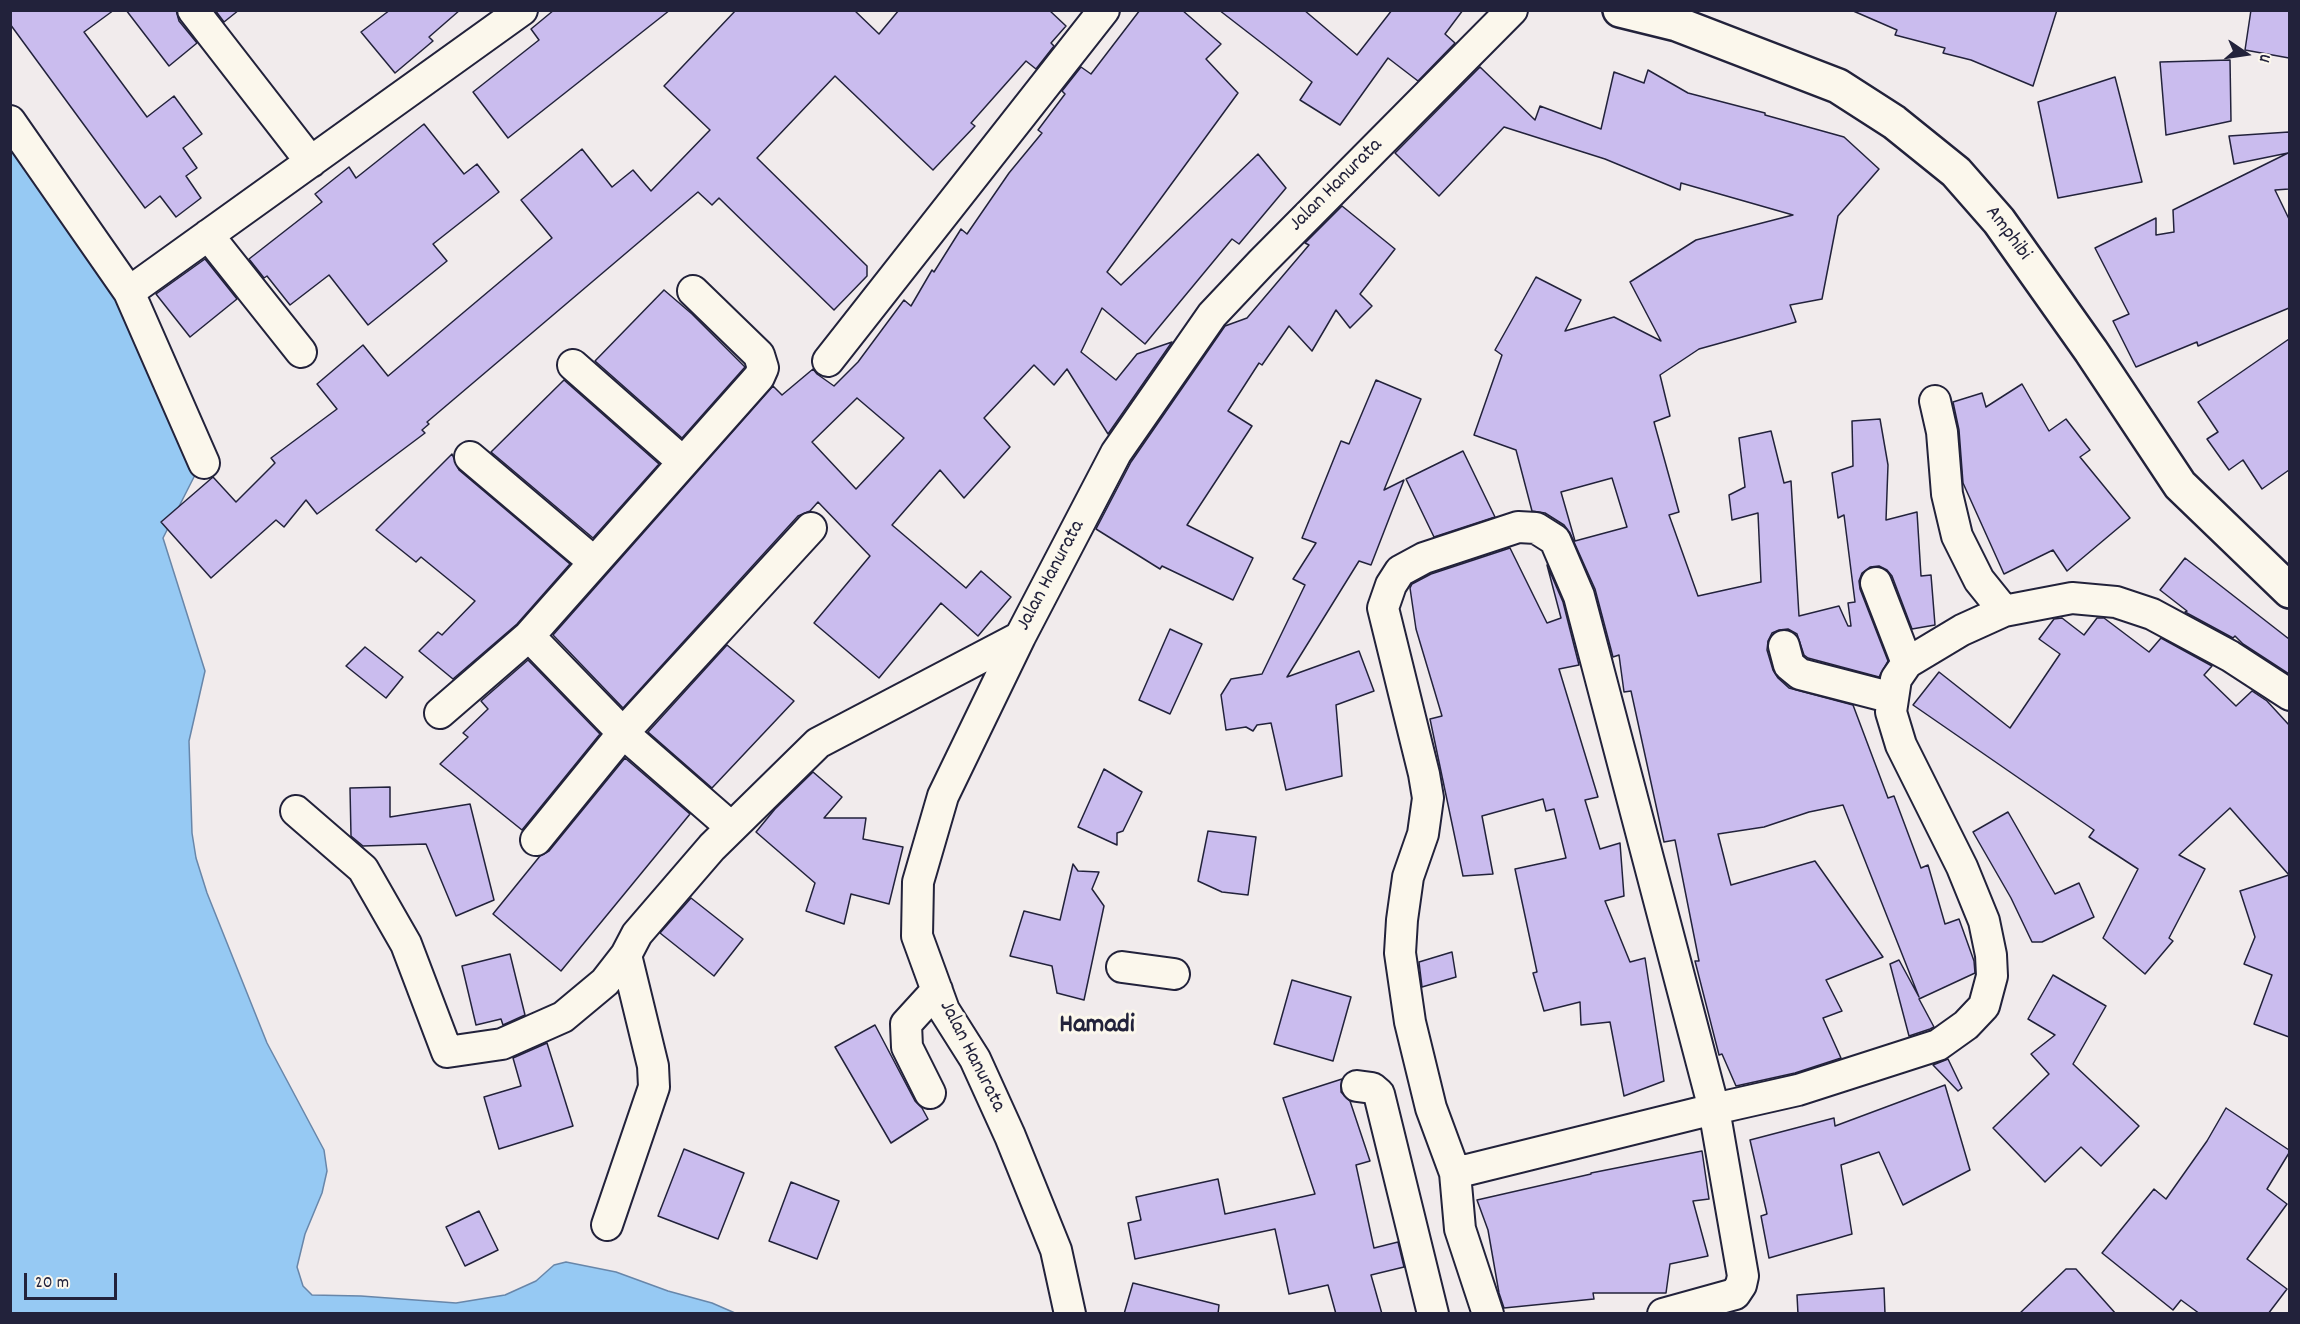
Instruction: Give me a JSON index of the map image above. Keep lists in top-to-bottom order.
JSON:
{
  "streets": {
    "main road": ["Amphibi"],
    "street": ["Jalan Hanurata"]
  },
  "districts": ["Hamadi"],
  "scale_bar": "20 m",
  "north": "right"
}
